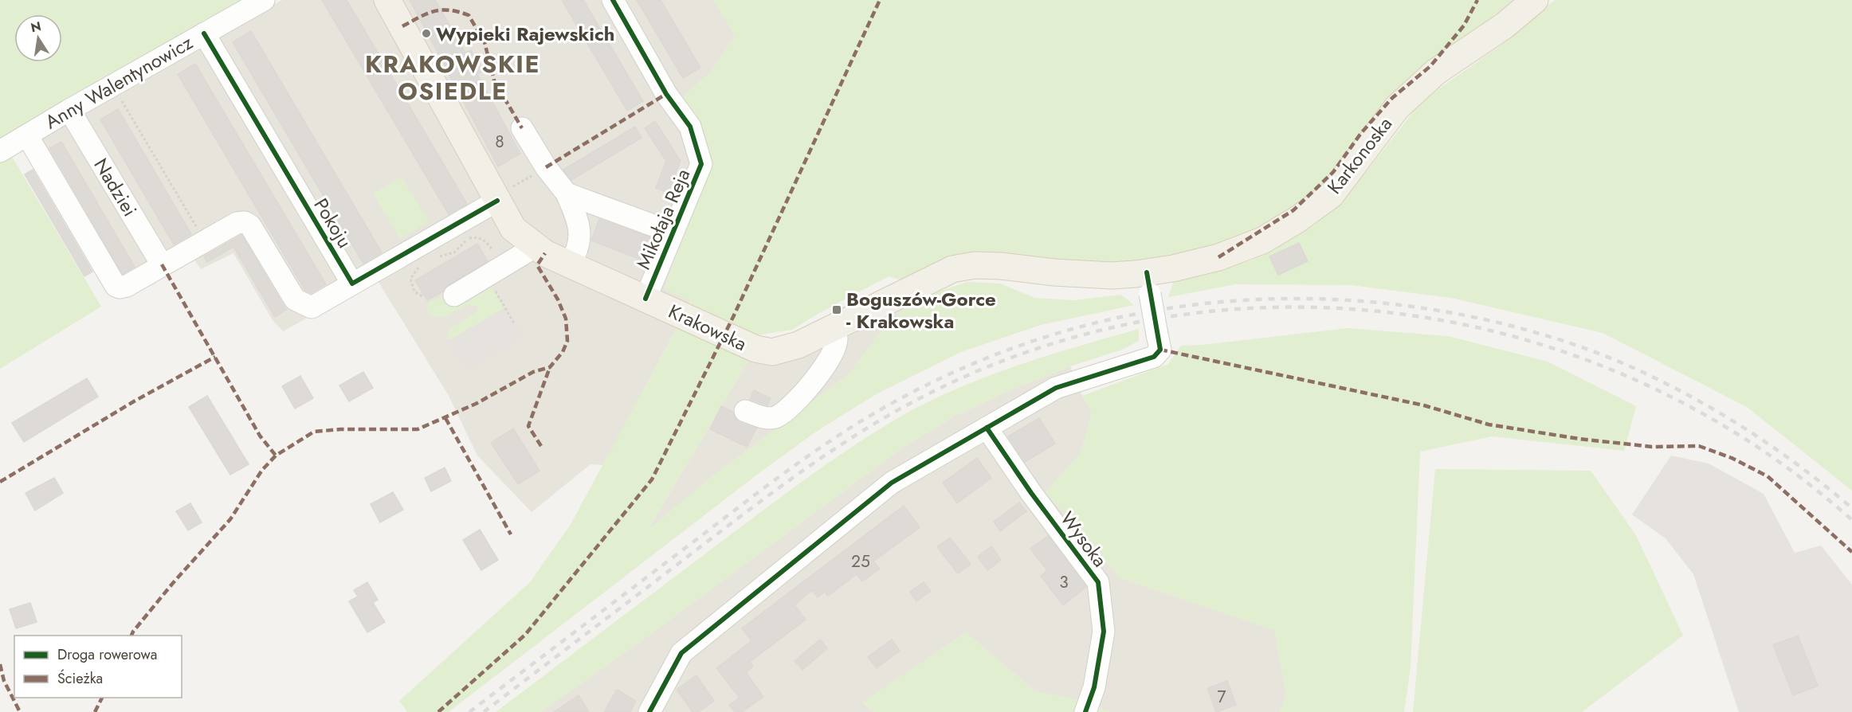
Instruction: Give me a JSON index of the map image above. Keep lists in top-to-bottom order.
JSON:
{
  "streets": {
    "main road": ["Karkonoska", "Krakowska"],
    "street": [
      "Anny Walentynowicz",
      "Nadziei",
      "Mikołaja Reja",
      "Pokoju",
      "Wysoka"
    ]
  },
  "crossings": [
    ["Anny Walentynowicz", "Nadziei"],
    ["Anny Walentynowicz", "Pokoju"],
    ["Karkonoska", "Krakowska"],
    ["Mikołaja Reja", "Krakowska"]
  ],
  "districts": ["KRAKOWSKIE OSIEDLE"],
  "places": {
    "other": ["Wypieki Rajewskich"],
    "transit": ["Boguszów-Gorce - Krakowska"]
  },
  "house_numbers": [
    "8",
    "25",
    "3",
    "7"
  ],
  "legend": ["Droga rowerowa", "Ścieżka"],
  "north": "top"
}
